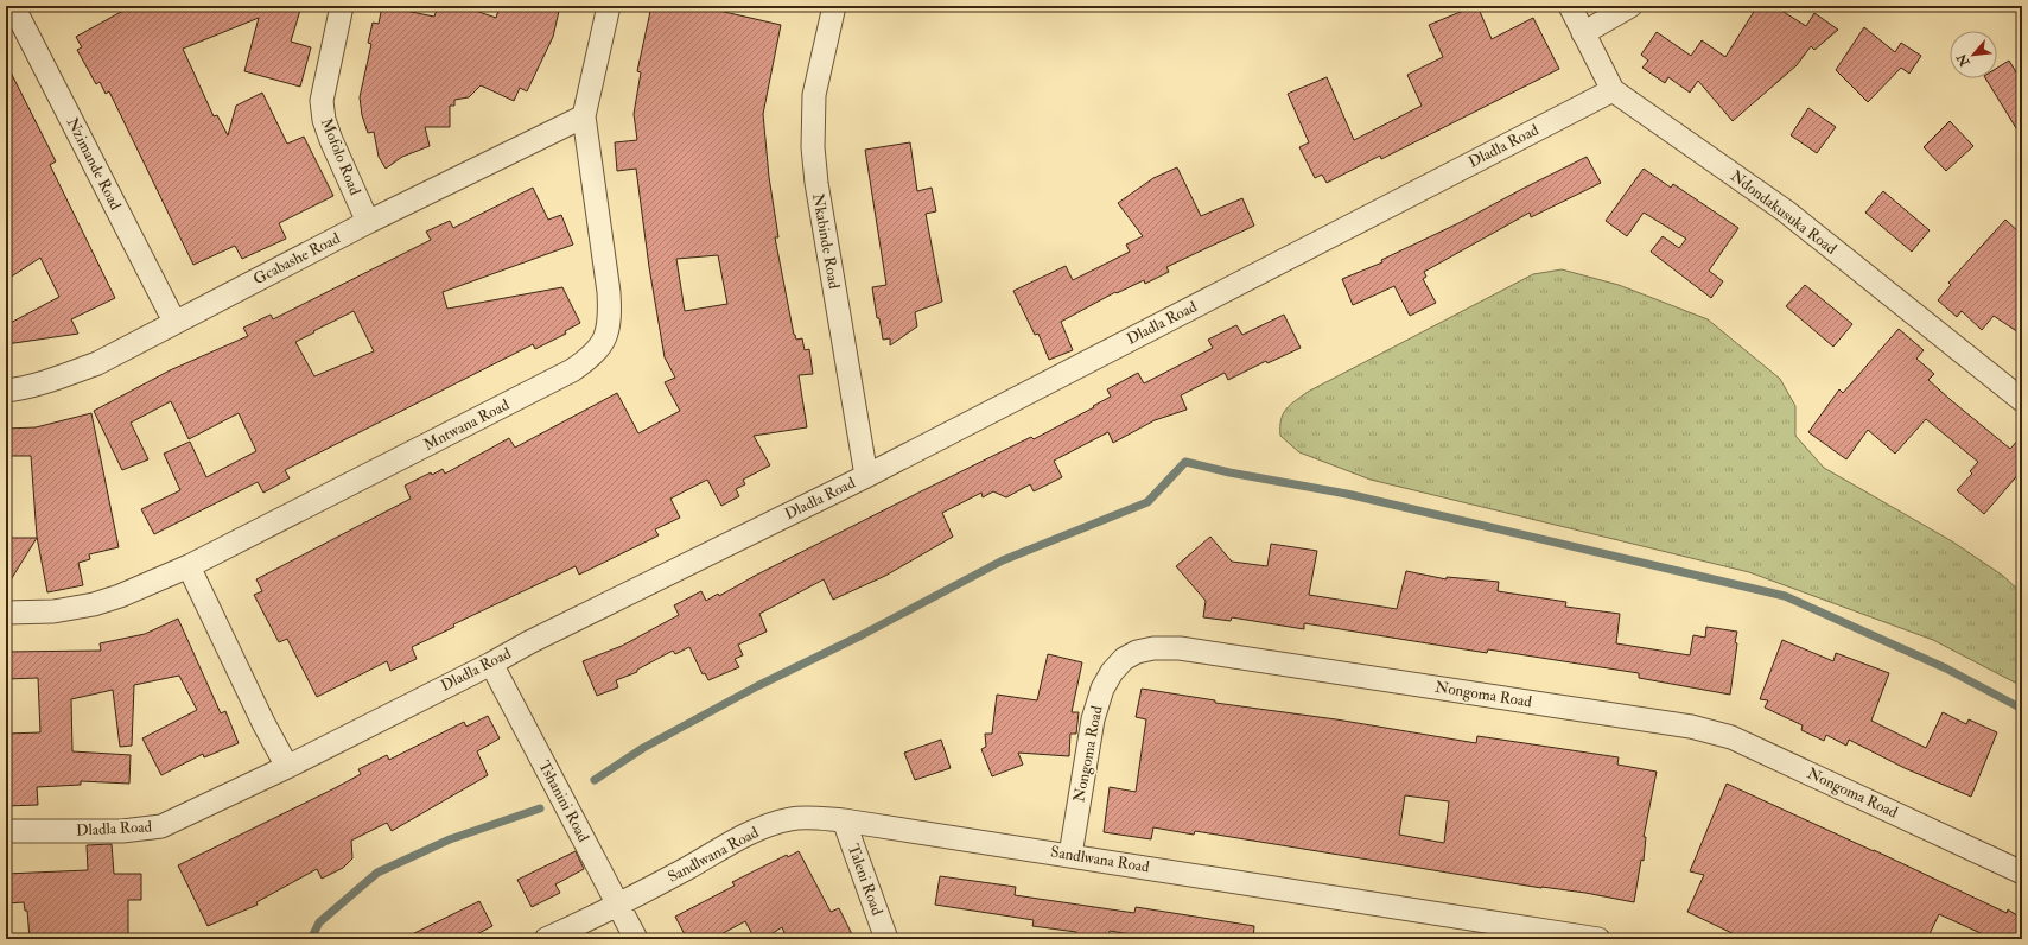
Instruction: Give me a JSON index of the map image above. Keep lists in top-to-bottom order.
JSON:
{
  "streets": {
    "street": [
      "Dladla Road",
      "Mofolo Road",
      "Nzimande Road",
      "Ndondakusuka Road",
      "Nkabinde Road",
      "Gcabashe Road",
      "Mntwana Road",
      "Nongoma Road",
      "Tshanini Road",
      "Sandlwana Road",
      "Taleni Road"
    ]
  },
  "crossings": [
    ["Dladla Road", "Ndondakusuka Road"],
    ["Dladla Road", "Nkabinde Road"],
    ["Dladla Road", "Tshanini Road"],
    ["Mofolo Road", "Gcabashe Road"],
    ["Nzimande Road", "Gcabashe Road"],
    ["Gcabashe Road", "Mntwana Road"],
    ["Nongoma Road", "Sandlwana Road"],
    ["Tshanini Road", "Sandlwana Road"],
    ["Sandlwana Road", "Taleni Road"]
  ],
  "north": "bottom left"
}
